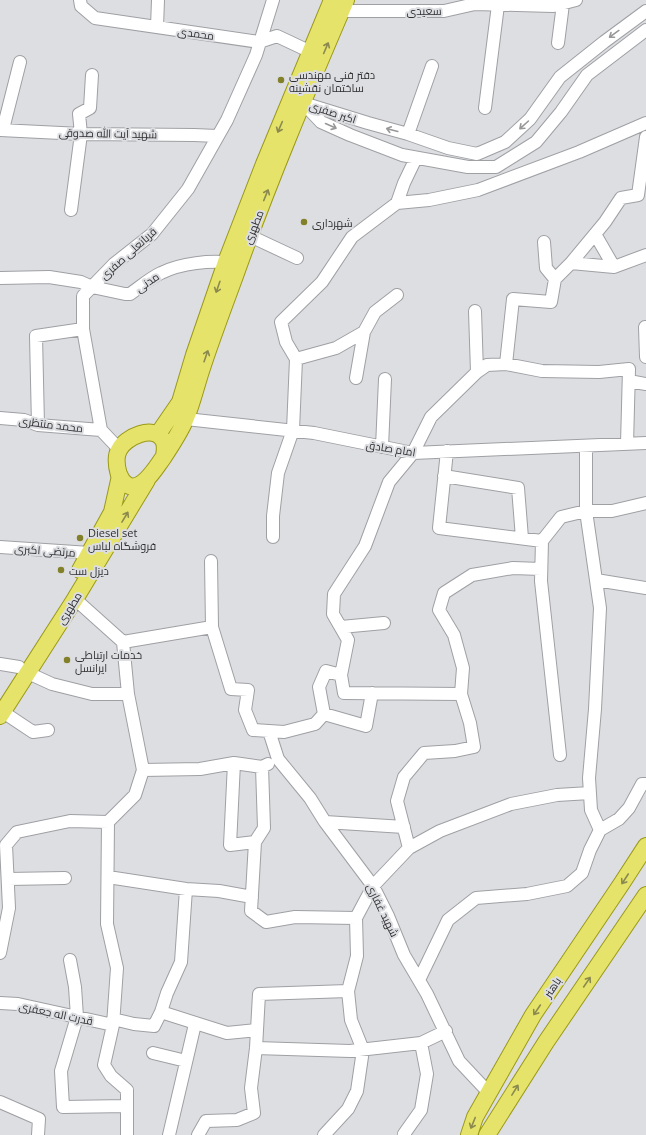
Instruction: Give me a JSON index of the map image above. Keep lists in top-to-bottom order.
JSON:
{
  "streets": {
    "main road": ["مطهری", "باهنر"],
    "street": [
      "سعیدی",
      "محمدی",
      "اکبر صفری",
      "شهید آیت الله صدوقی",
      "قربانعلی صفری",
      "مدنی",
      "محمد منتظری",
      "امام صادق",
      "مرتضی اکبری",
      "شهید غفاری",
      "قدرت اله جعفری"
    ]
  },
  "crossings": [
    ["سعیدی", "مطهری"],
    ["محمدی", "مطهری"],
    ["محمدی", "قربانعلی صفری"],
    ["اکبر صفری", "مطهری"],
    ["شهید آیت الله صدوقی", "قربانعلی صفری"],
    ["مطهری", "مدنی"],
    ["مطهری", "امام صادق"],
    ["مطهری", "مرتضی اکبری"],
    ["قربانعلی صفری", "مدنی"],
    ["قربانعلی صفری", "محمد منتظری"],
    ["شهید غفاری", "باهنر"]
  ],
  "places": [
    "دفتر فنی مهندسی ساختمان نقشینه",
    "شهرداری",
    "Diesel set فروشگاه لباس",
    "دیزل ست",
    "خدمات ارتباطی ایرانسل"
  ]
}
